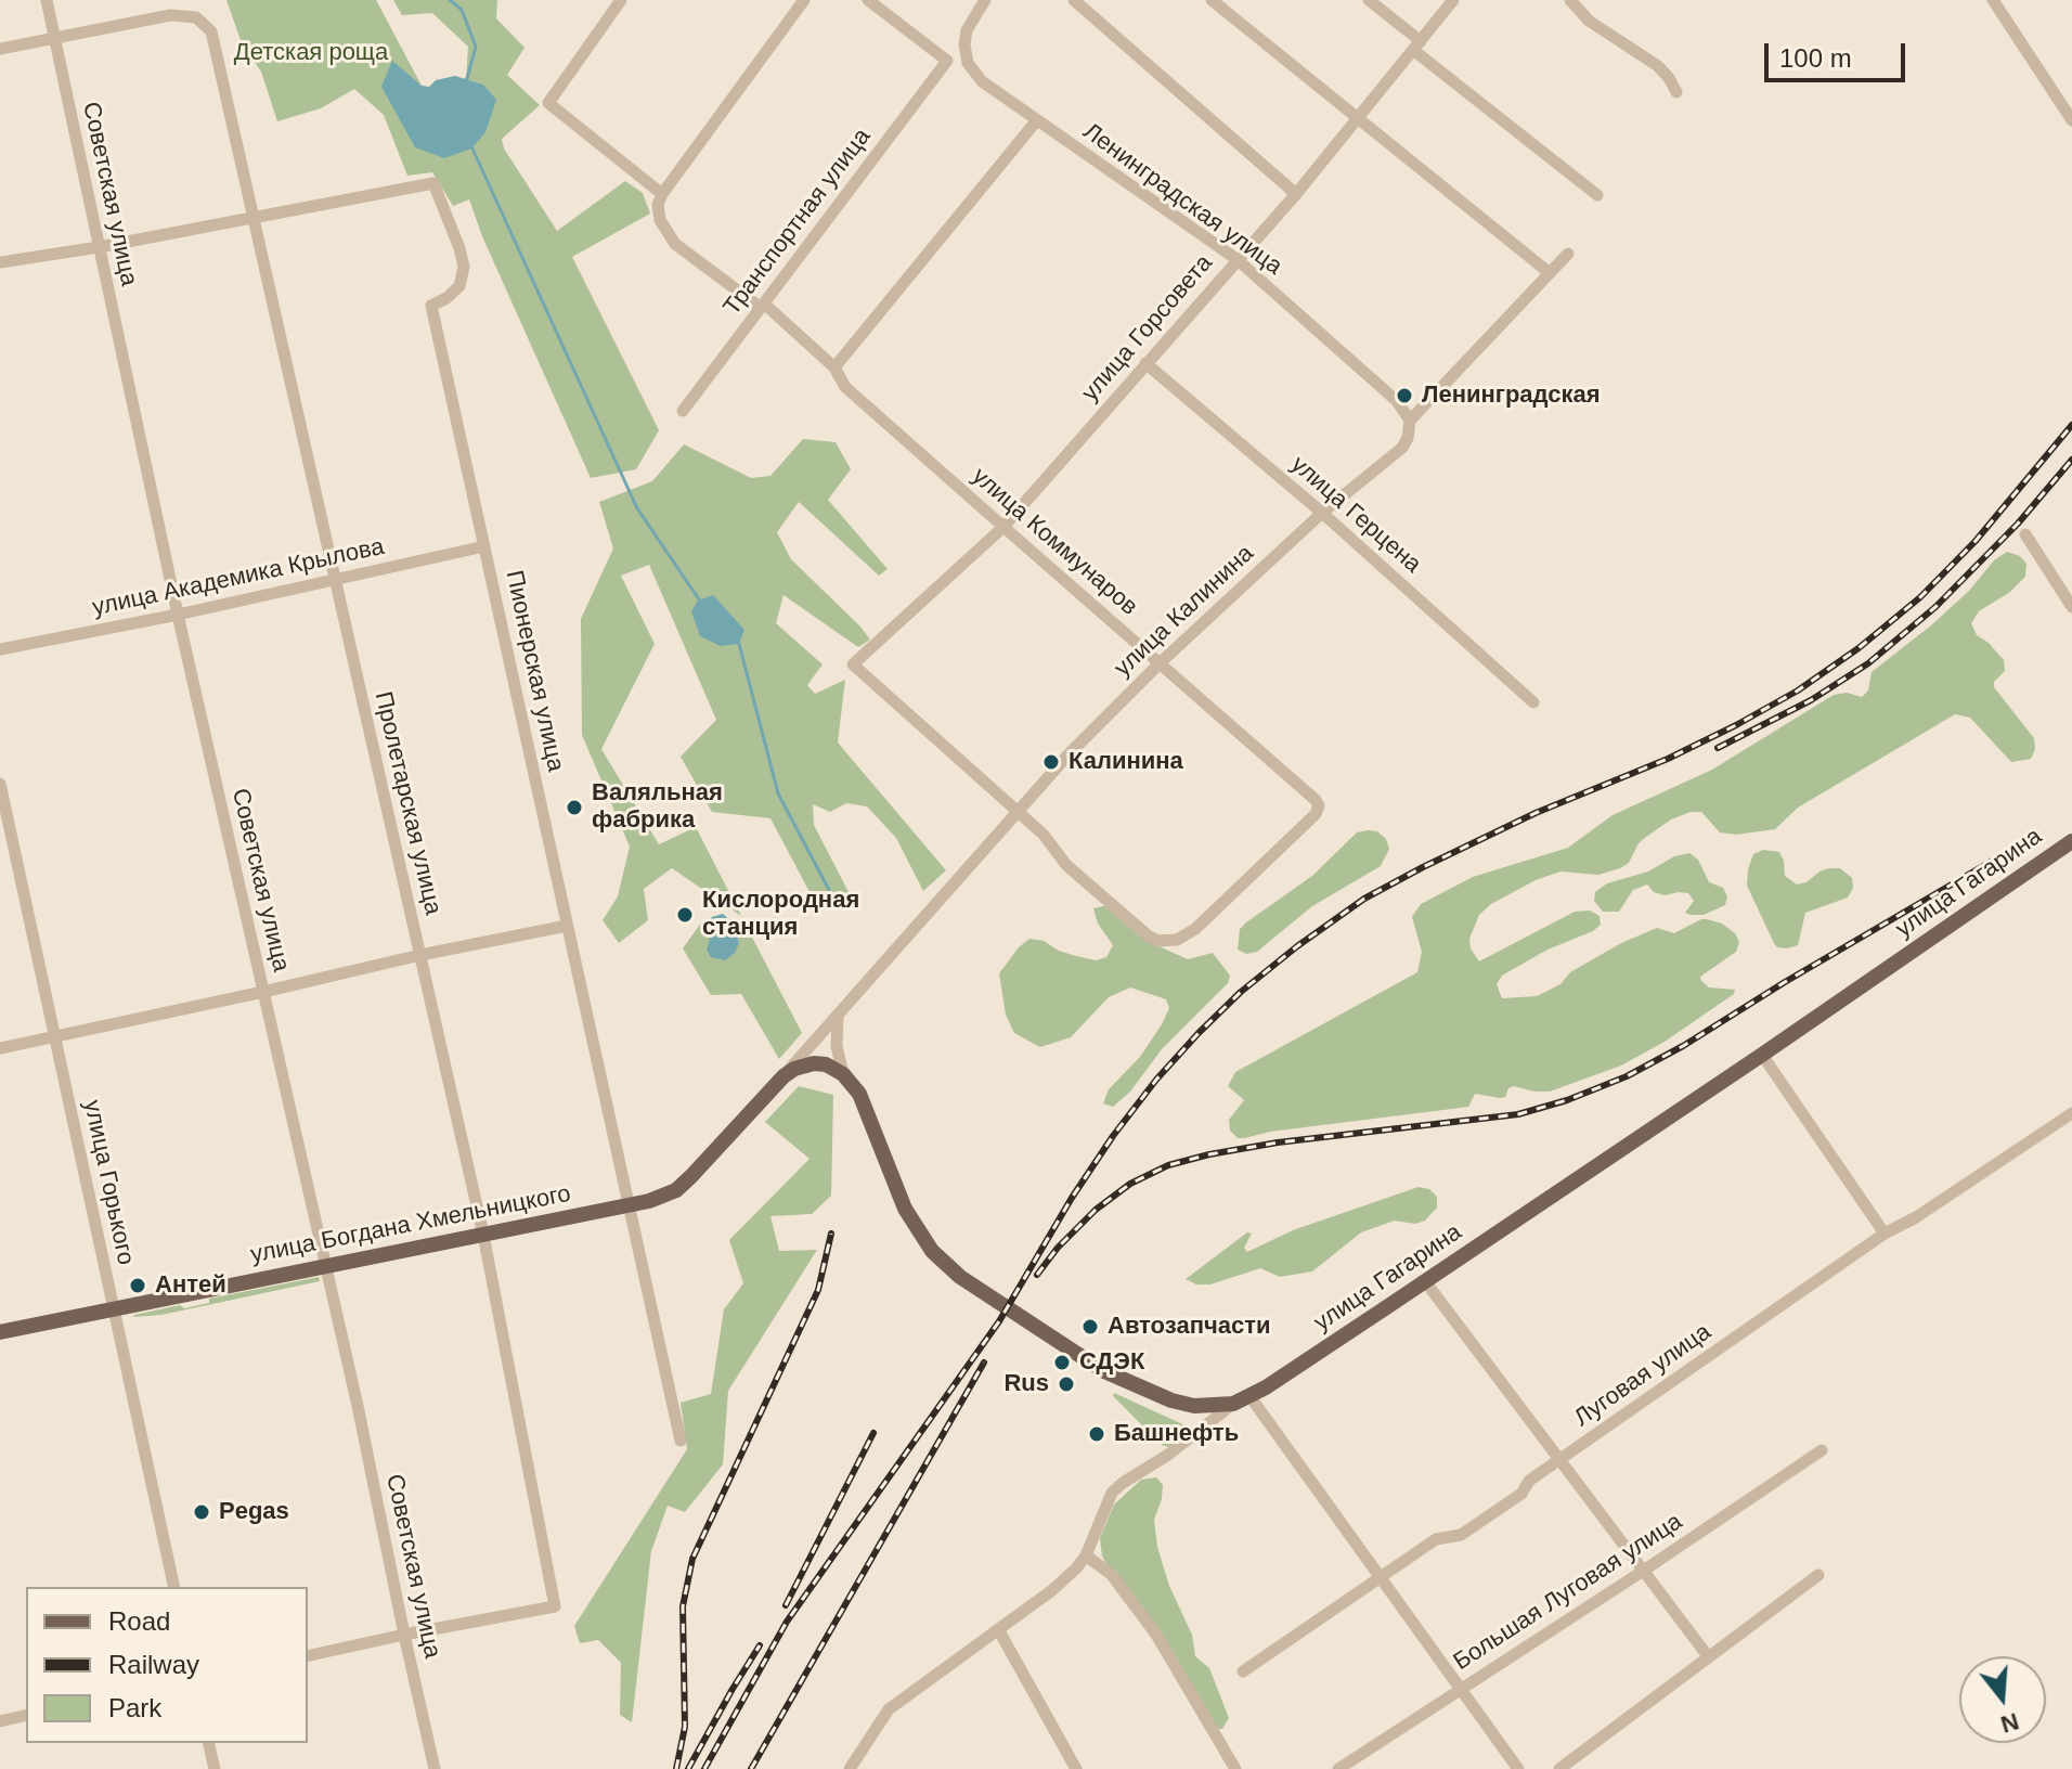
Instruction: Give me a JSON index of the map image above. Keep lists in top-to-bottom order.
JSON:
{
  "streets": {
    "main road": ["улица Гагарина", "улица Богдана Хмельницкого"],
    "street": [
      "Советская улица",
      "Ленинградская улица",
      "Транспортная улица",
      "улица Горсовета",
      "улица Герцена",
      "улица Коммунаров",
      "улица Академика Крылова",
      "улица Калинина",
      "Пионерская улица",
      "Пролетарская улица",
      "улица Горького",
      "Луговая улица",
      "Большая Луговая улица"
    ]
  },
  "crossings": [
    ["Советская улица", "улица Академика Крылова"],
    ["Советская улица", "Пролетарская улица"],
    ["Советская улица", "улица Богдана Хмельницкого"],
    ["Ленинградская улица", "улица Горсовета"],
    ["Ленинградская улица", "улица Калинина"],
    ["Транспортная улица", "улица Коммунаров"],
    ["улица Горсовета", "улица Герцена"],
    ["улица Горсовета", "улица Коммунаров"],
    ["улица Горсовета", "улица Калинина"],
    ["улица Герцена", "улица Калинина"],
    ["улица Коммунаров", "улица Калинина"],
    ["улица Академика Крылова", "Пионерская улица"],
    ["улица Академика Крылова", "Пролетарская улица"],
    ["улица Калинина", "улица Богдана Хмельницкого"],
    ["Пионерская улица", "Пролетарская улица"],
    ["Пионерская улица", "улица Богдана Хмельницкого"],
    ["Пролетарская улица", "улица Богдана Хмельницкого"],
    ["улица Горького", "улица Богдана Хмельницкого"]
  ],
  "parks": ["Детская роща"],
  "places": [
    "Ленинградская",
    "Калинина",
    "Валяльная фабрика",
    "Кислородная станция",
    "Антей",
    "Автозапчасти",
    "СДЭК",
    "Rus",
    "Башнефть",
    "Pegas"
  ],
  "legend": ["Road", "Railway", "Park"],
  "scale_bar": "100 m",
  "north": "bottom"
}
